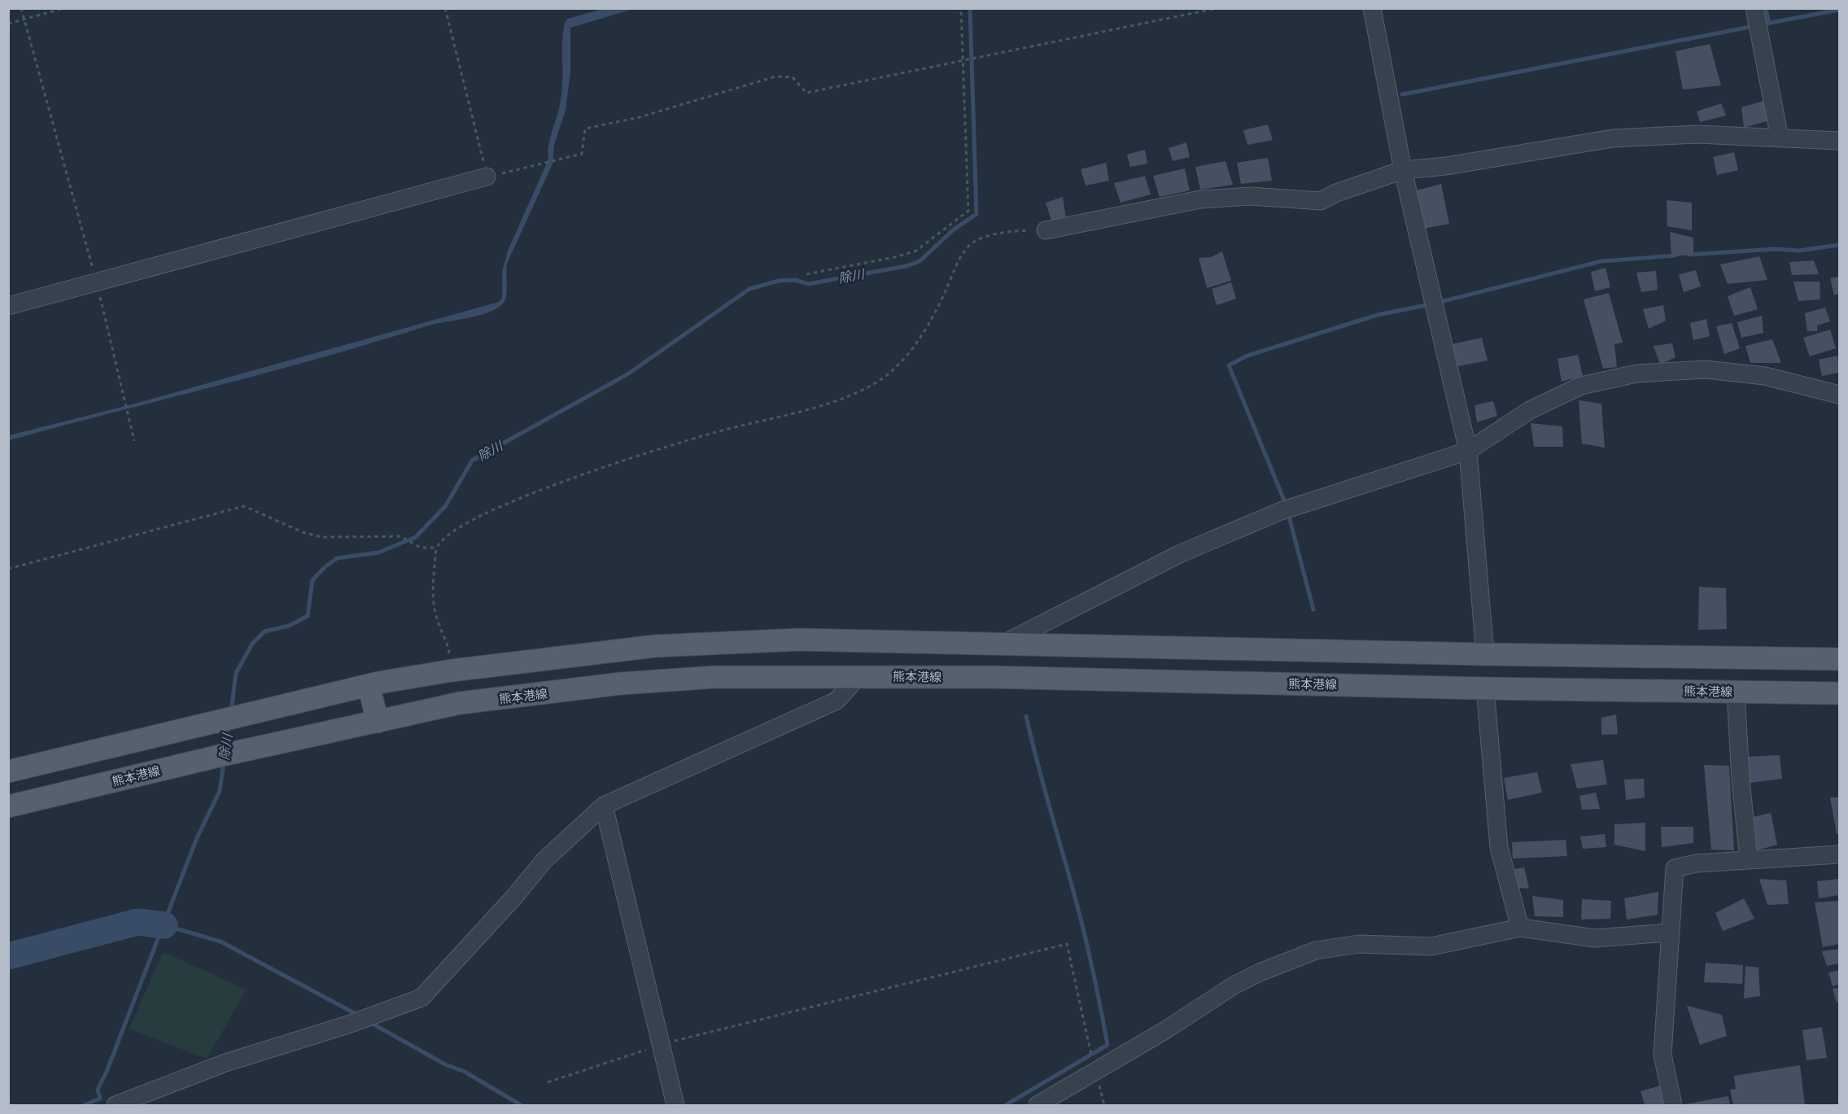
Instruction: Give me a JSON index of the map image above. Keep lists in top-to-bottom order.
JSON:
{
  "streets": {
    "main road": ["熊本港線"]
  },
  "water": ["除川"]
}
